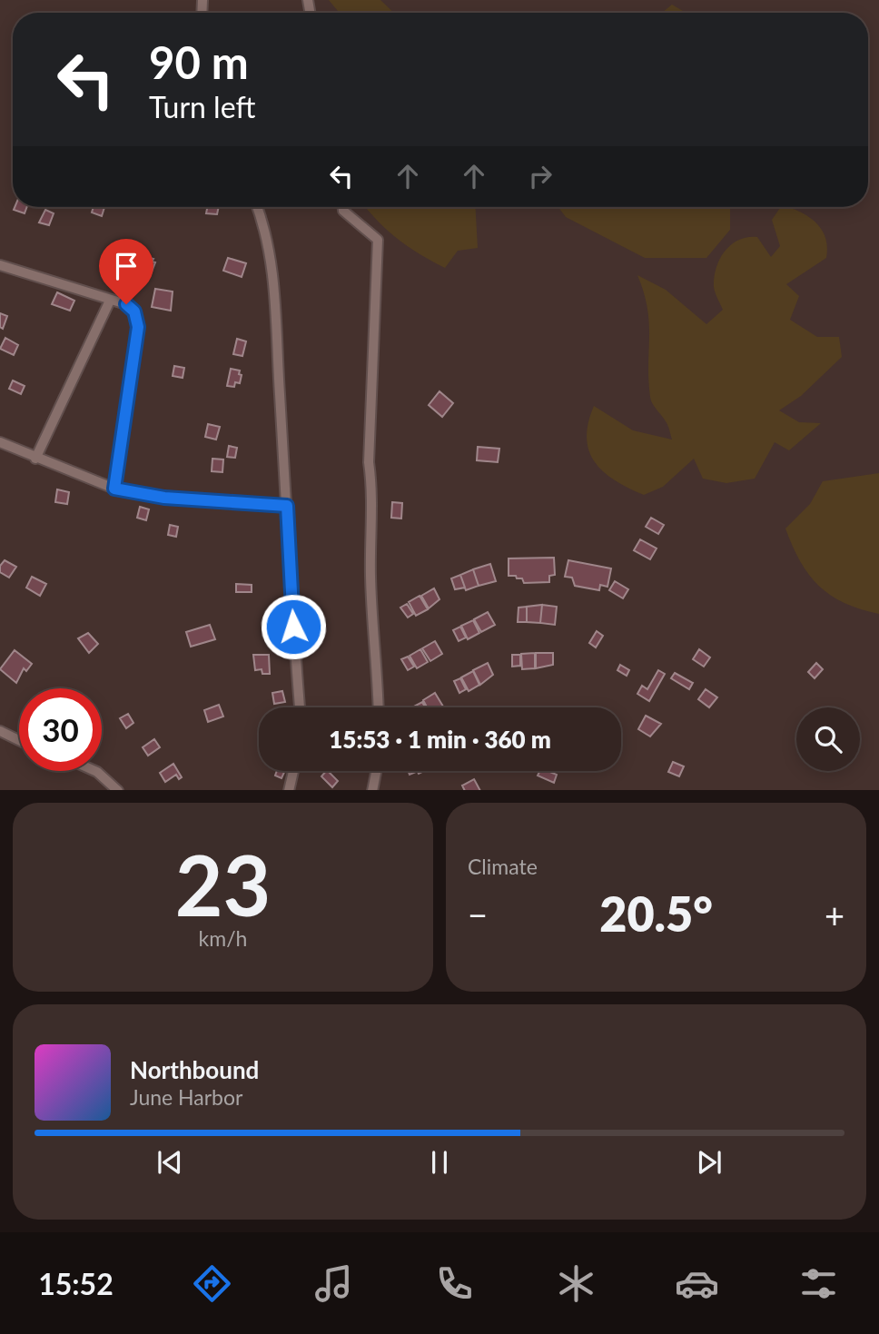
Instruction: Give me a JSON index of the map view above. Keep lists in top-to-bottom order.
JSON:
{
  "page": {
    "turn": ["90 m", "Turn left"],
    "limit": "30",
    "trip": "15:53 · 1 min · 360 m",
    "tile": [
      ["23", "km/h"],
      "Climate"
    ],
    "heat": ["−", "20.5°", "+"],
    "song": ["Northbound", "June Harbor"],
    "tabs": "15:52"
  }
}
